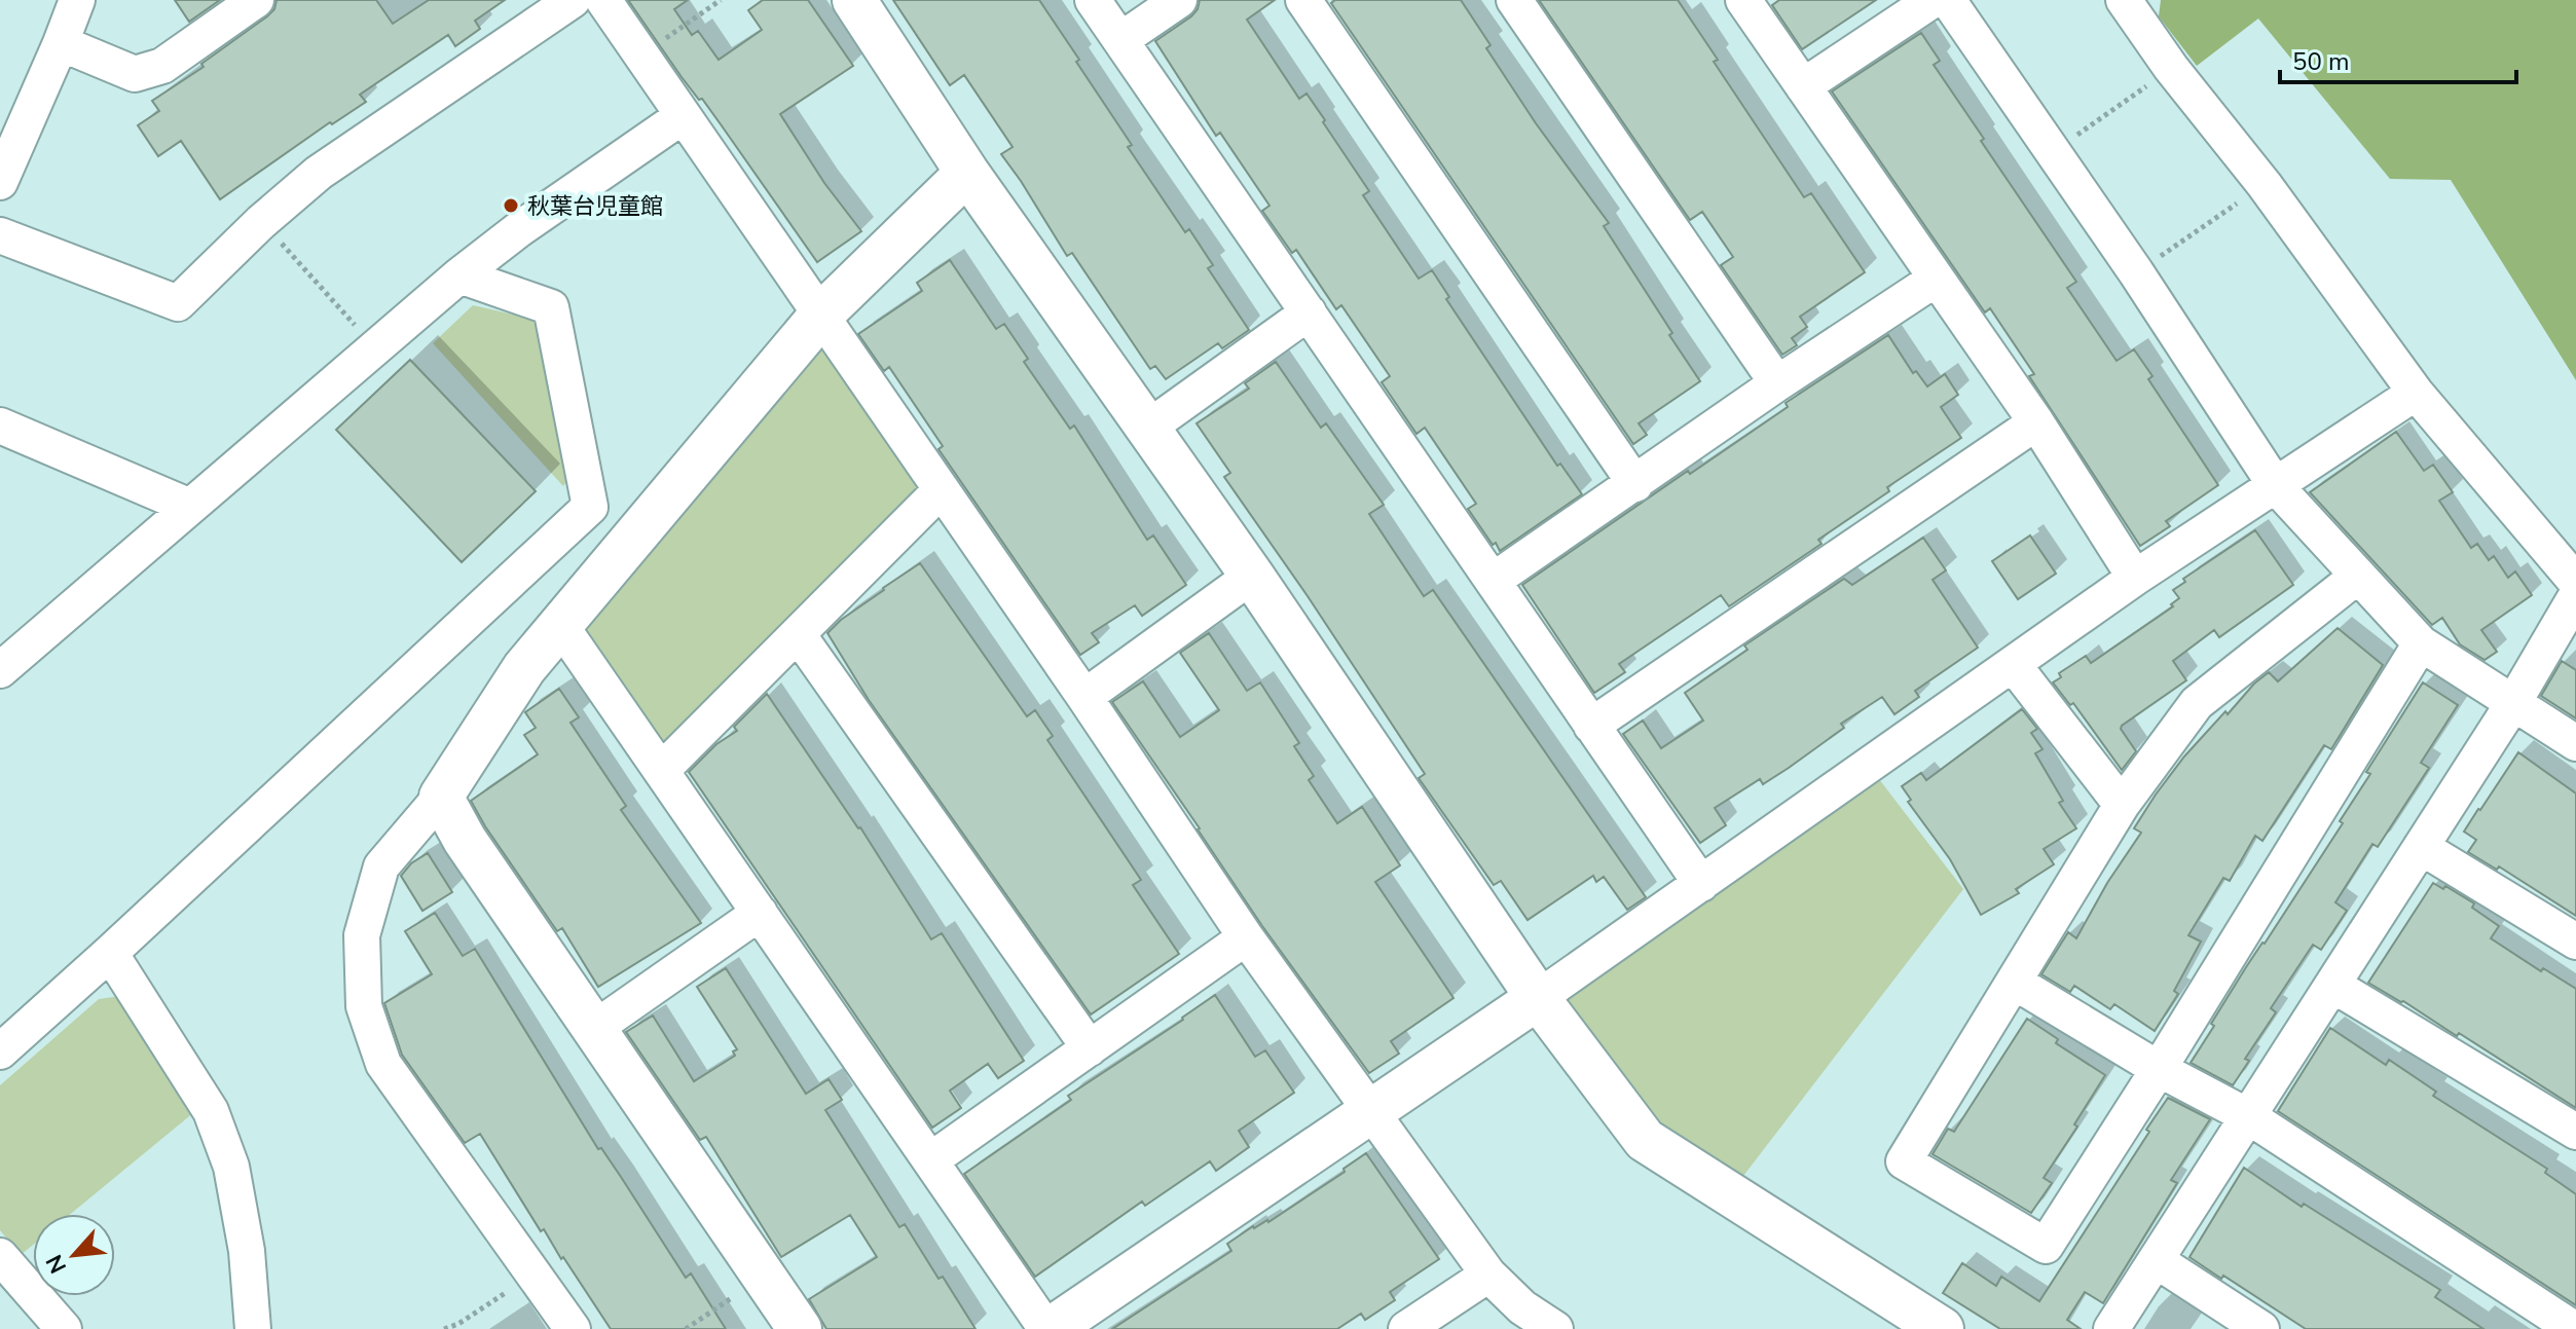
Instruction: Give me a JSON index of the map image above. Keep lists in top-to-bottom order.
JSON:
{
  "places": ["秋葉台児童館"],
  "scale_bar": "50 m",
  "north": "bottom left"
}
